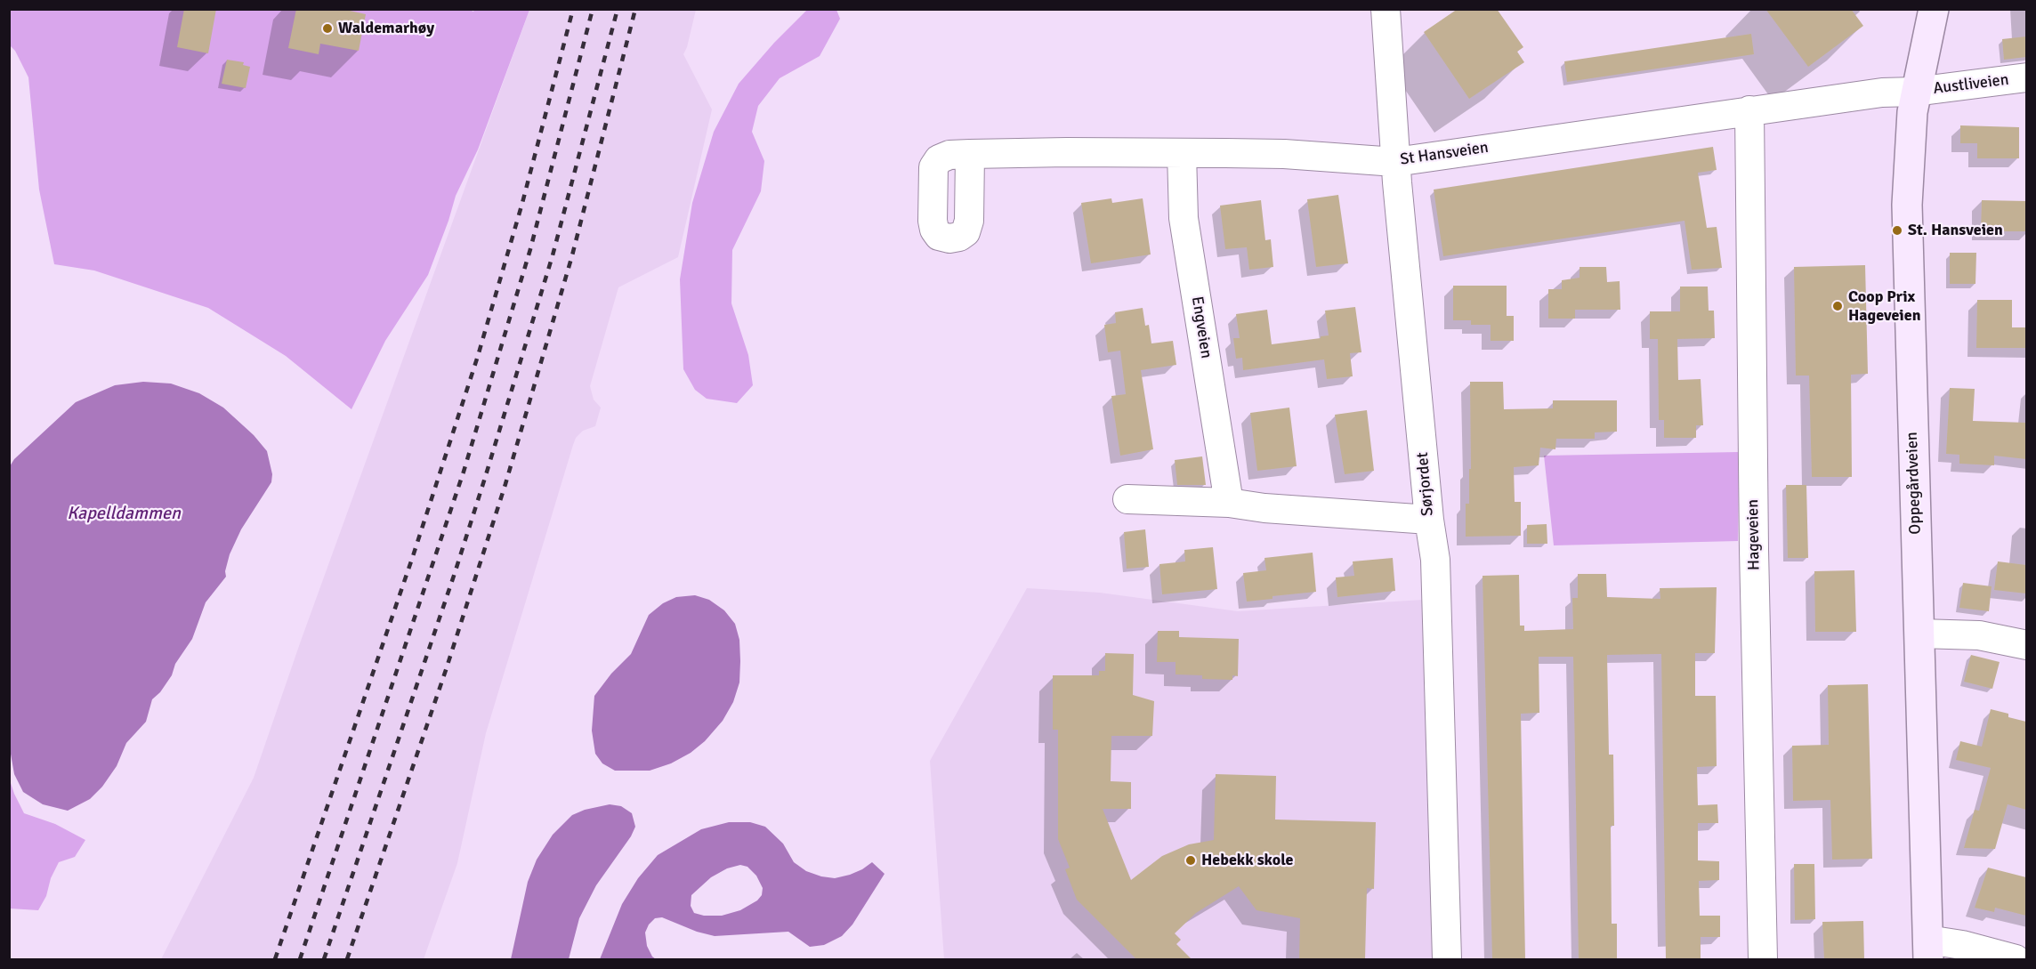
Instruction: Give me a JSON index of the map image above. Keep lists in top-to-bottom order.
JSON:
{
  "streets": {
    "main road": ["Oppegårdveien"],
    "street": [
      "Austliveien",
      "St Hansveien",
      "Engveien",
      "Sørjordet",
      "Hageveien"
    ]
  },
  "crossings": [
    ["Austliveien", "St Hansveien"],
    ["Austliveien", "Oppegårdveien"],
    ["St Hansveien", "Engveien"],
    ["St Hansveien", "Oppegårdveien"],
    ["St Hansveien", "Sørjordet"],
    ["St Hansveien", "Hageveien"]
  ],
  "water": ["Kapelldammen"],
  "places": [
    "Waldemarhøy",
    "St. Hansveien",
    "Coop Prix Hageveien",
    "Hebekk skole"
  ]
}
